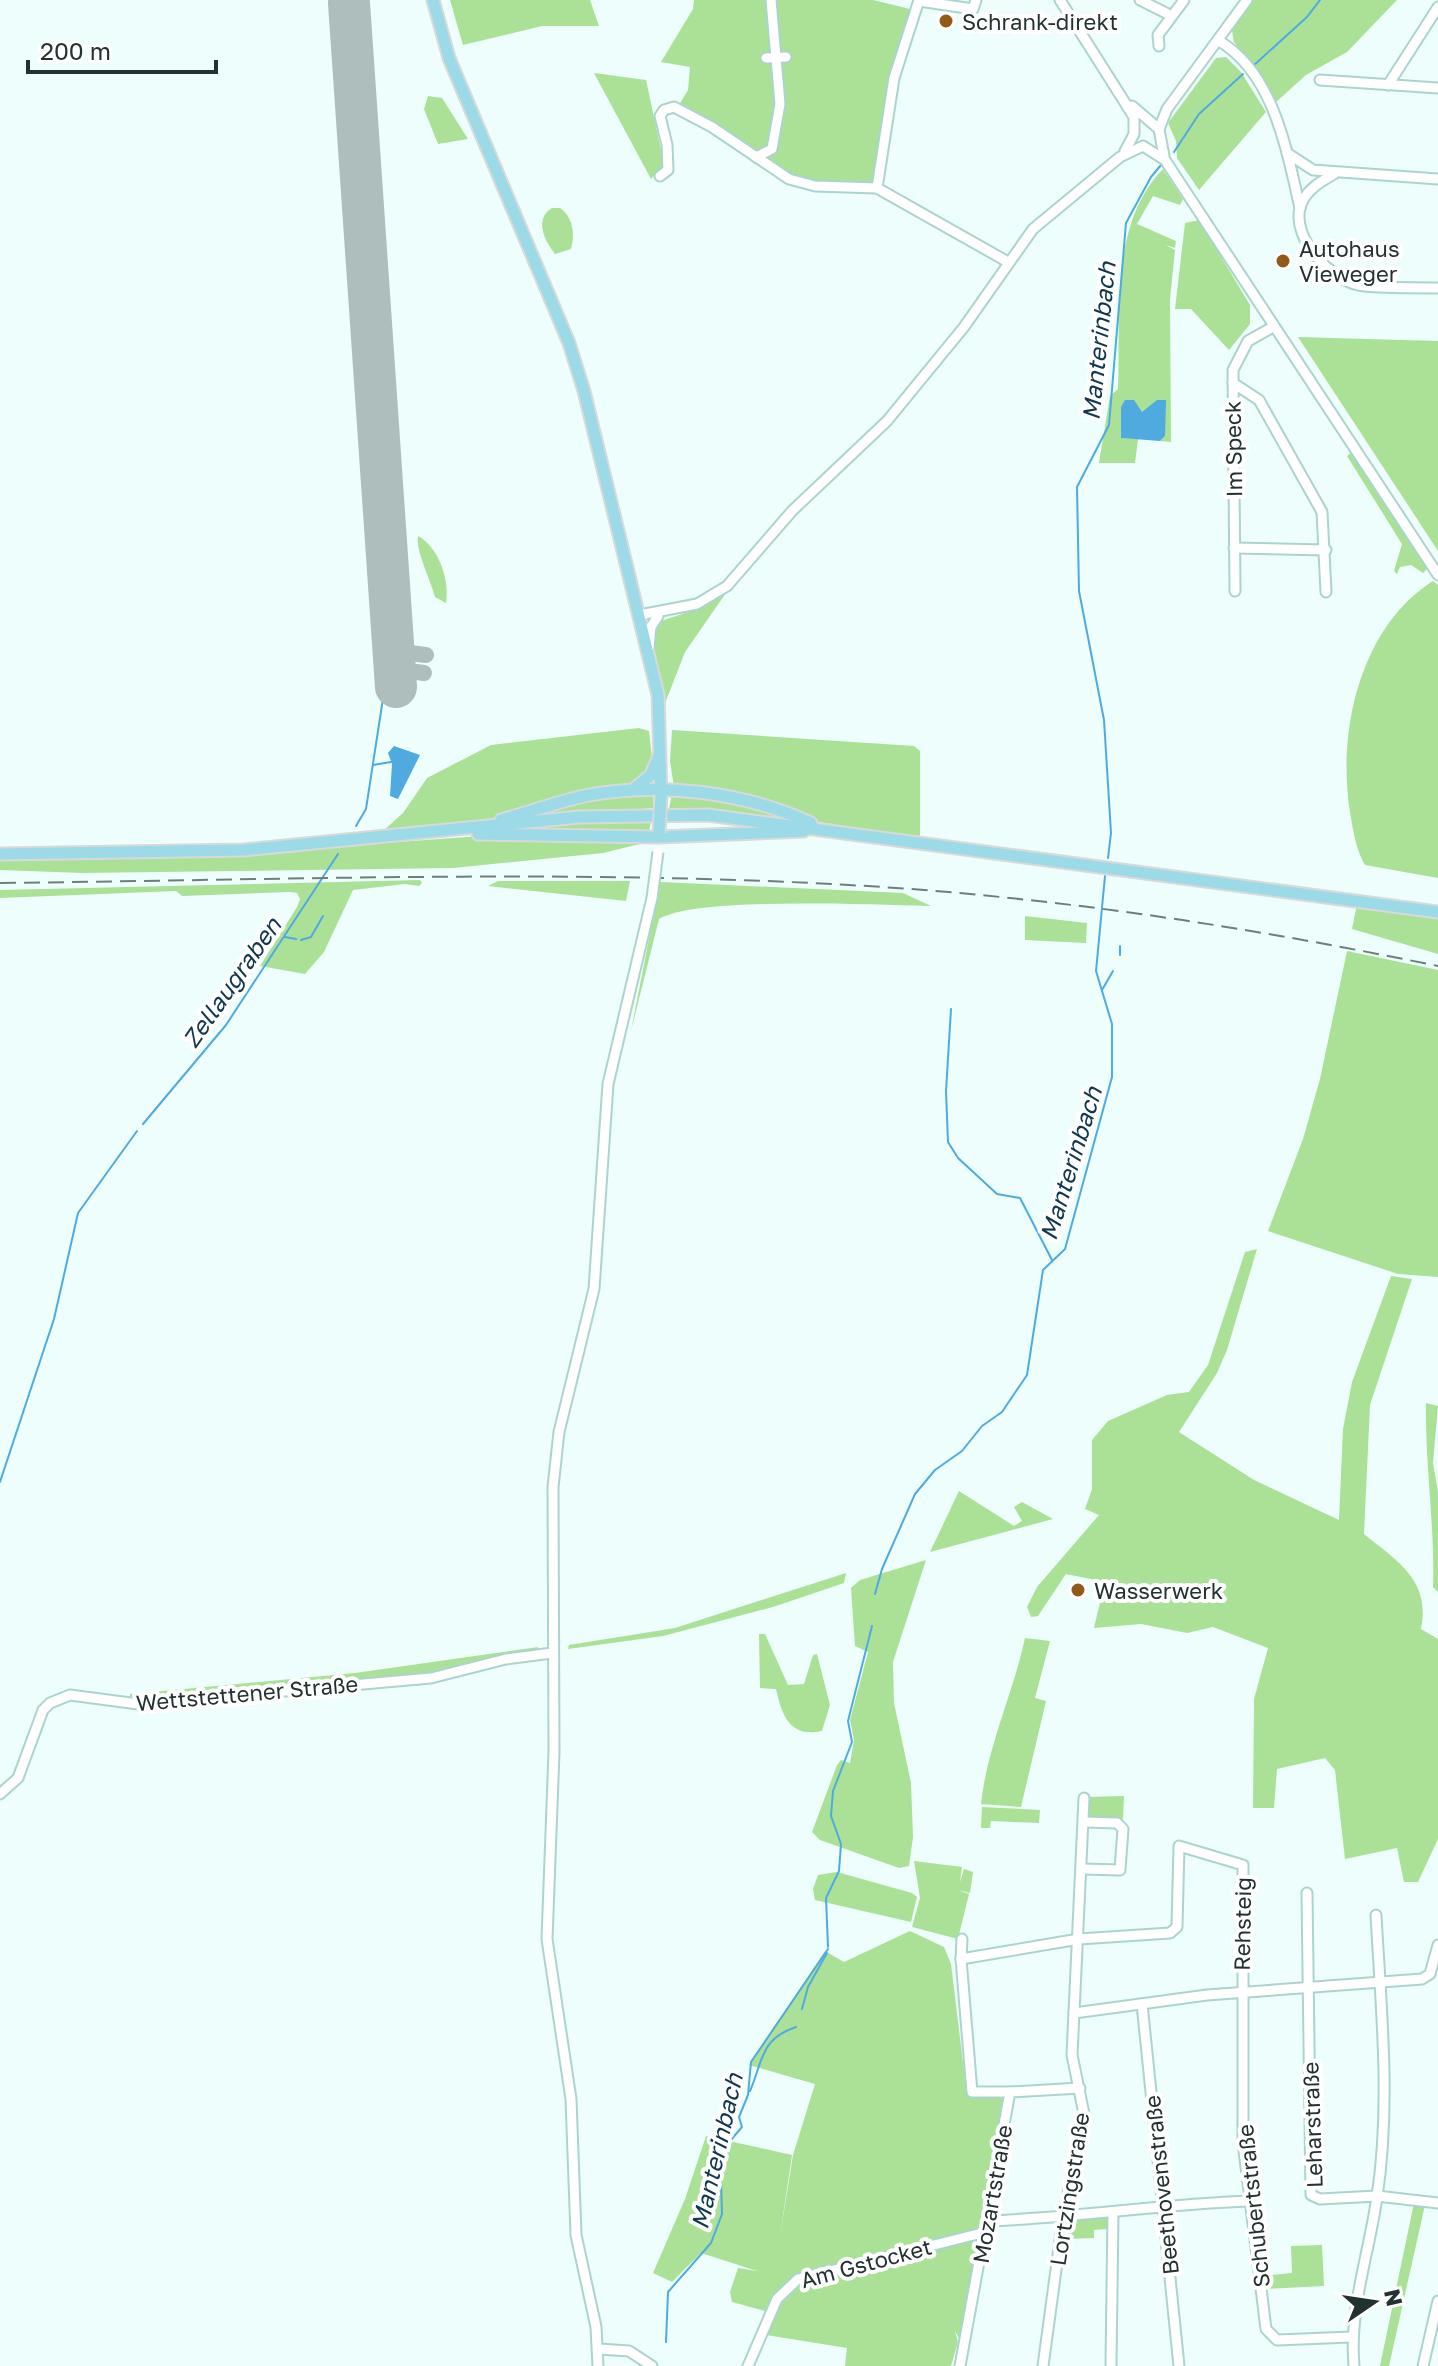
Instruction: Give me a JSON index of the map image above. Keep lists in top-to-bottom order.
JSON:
{
  "streets": {
    "street": [
      "Im Speck",
      "Wettstettener Straße",
      "Rehsteig",
      "Leharstraße",
      "Beethovenstraße",
      "Lortzingstraße",
      "Mozartstraße",
      "Schubertstraße",
      "Am Gstocket"
    ]
  },
  "crossings": [
    ["Rehsteig", "Lortzingstraße"],
    ["Rehsteig", "Schubertstraße"],
    ["Beethovenstraße", "Am Gstocket"],
    ["Lortzingstraße", "Am Gstocket"],
    ["Mozartstraße", "Am Gstocket"],
    ["Schubertstraße", "Am Gstocket"]
  ],
  "water": ["Manterinbach", "Zellaugraben"],
  "places": ["Schrank-direkt", "Autohaus Vieweger", "Wasserwerk"],
  "scale_bar": "200 m",
  "north": "right"
}
